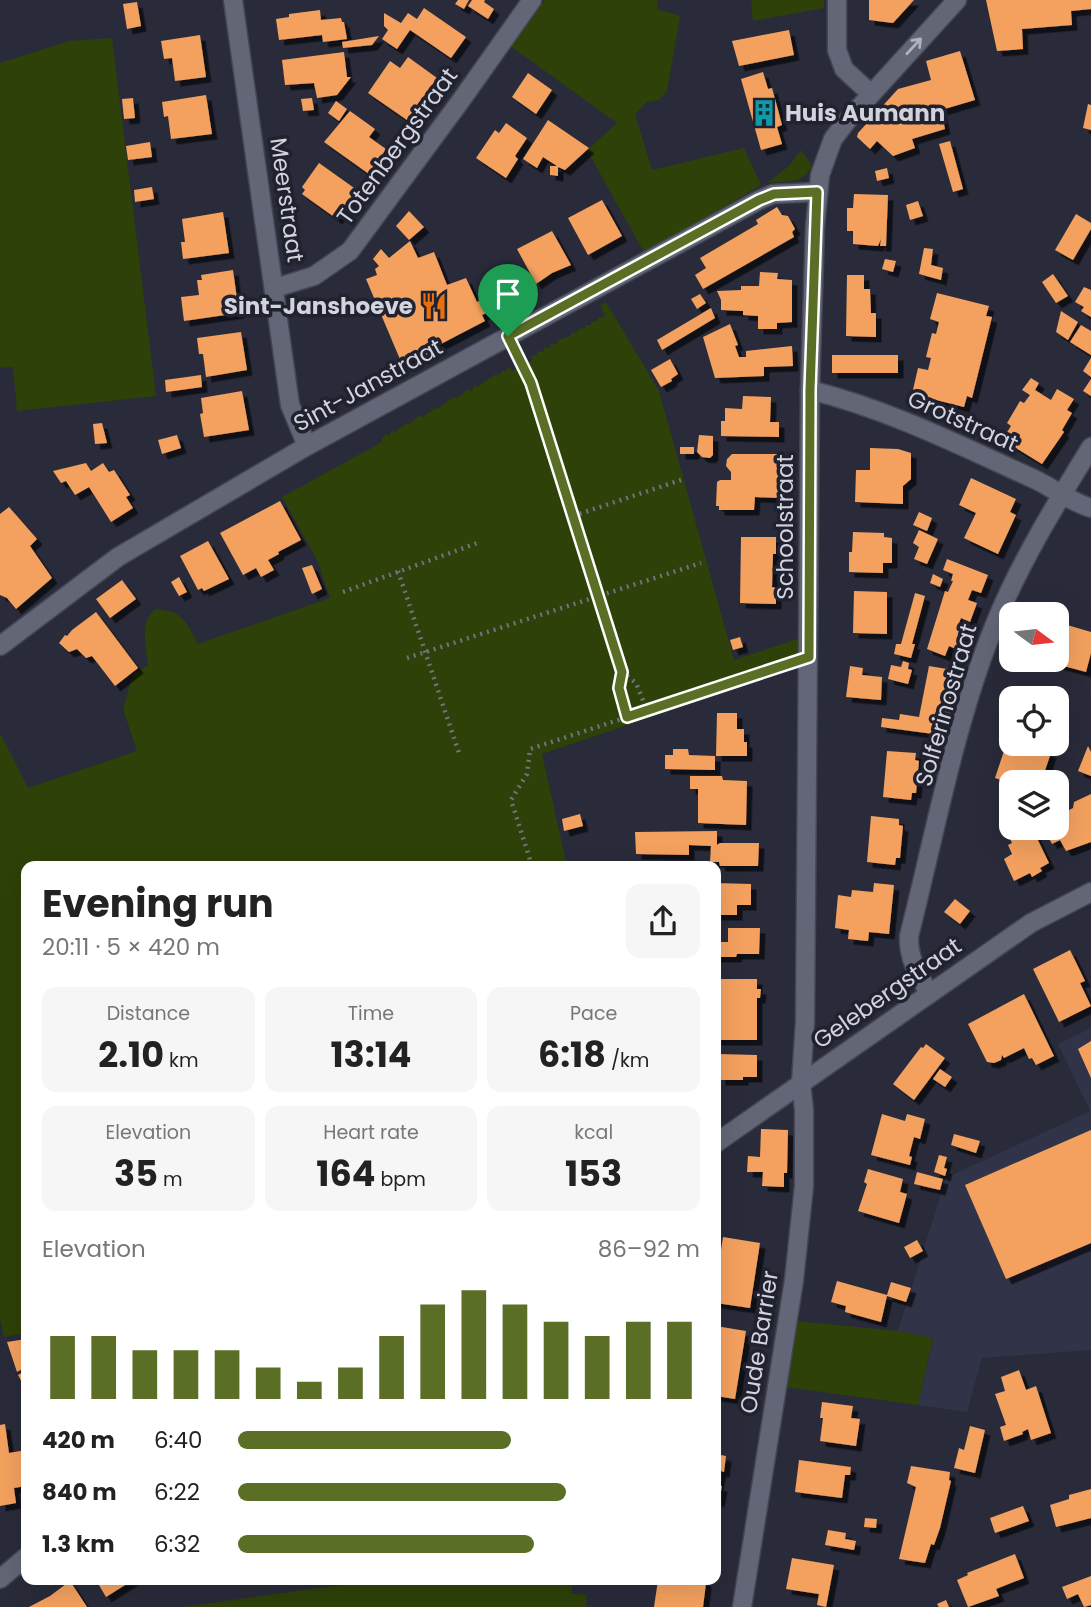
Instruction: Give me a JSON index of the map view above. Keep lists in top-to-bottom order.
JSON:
{
  "streets": {
    "street": [
      "Totenbergstraat",
      "Meerstraat",
      "Sint-Janstraat",
      "Grotstraat",
      "Schoolstraat",
      "Solferinostraat",
      "Gelebergstraat",
      "Oude Barrier"
    ]
  },
  "crossings": [
    ["Totenbergstraat", "Meerstraat"],
    ["Meerstraat", "Sint-Janstraat"],
    ["Sint-Janstraat", "Schoolstraat"],
    ["Grotstraat", "Schoolstraat"],
    ["Grotstraat", "Solferinostraat"],
    ["Schoolstraat", "Gelebergstraat"],
    ["Schoolstraat", "Oude Barrier"],
    ["Solferinostraat", "Gelebergstraat"],
    ["Gelebergstraat", "Oude Barrier"]
  ],
  "places": {
    "building": ["Huis Aumann"],
    "restaurant": ["Sint-Janshoeve"]
  },
  "north": "right",
  "page": {
    "heading": ["Evening run", "20:11 · 5 × 420 m"],
    "stats": [
      ["Distance", "2.10 km"],
      ["Time", "13:14"],
      ["Pace", "6:18 /km"],
      ["Elevation", "35 m"],
      ["Heart rate", "164 bpm"],
      ["kcal", "153"]
    ],
    "chart": ["Elevation", "86–92 m"],
    "list": [
      {
        "name": "420 m",
        "note": "6:40"
      },
      {
        "name": "840 m",
        "note": "6:22"
      },
      {
        "name": "1.3 km",
        "note": "6:32"
      }
    ]
  }
}
